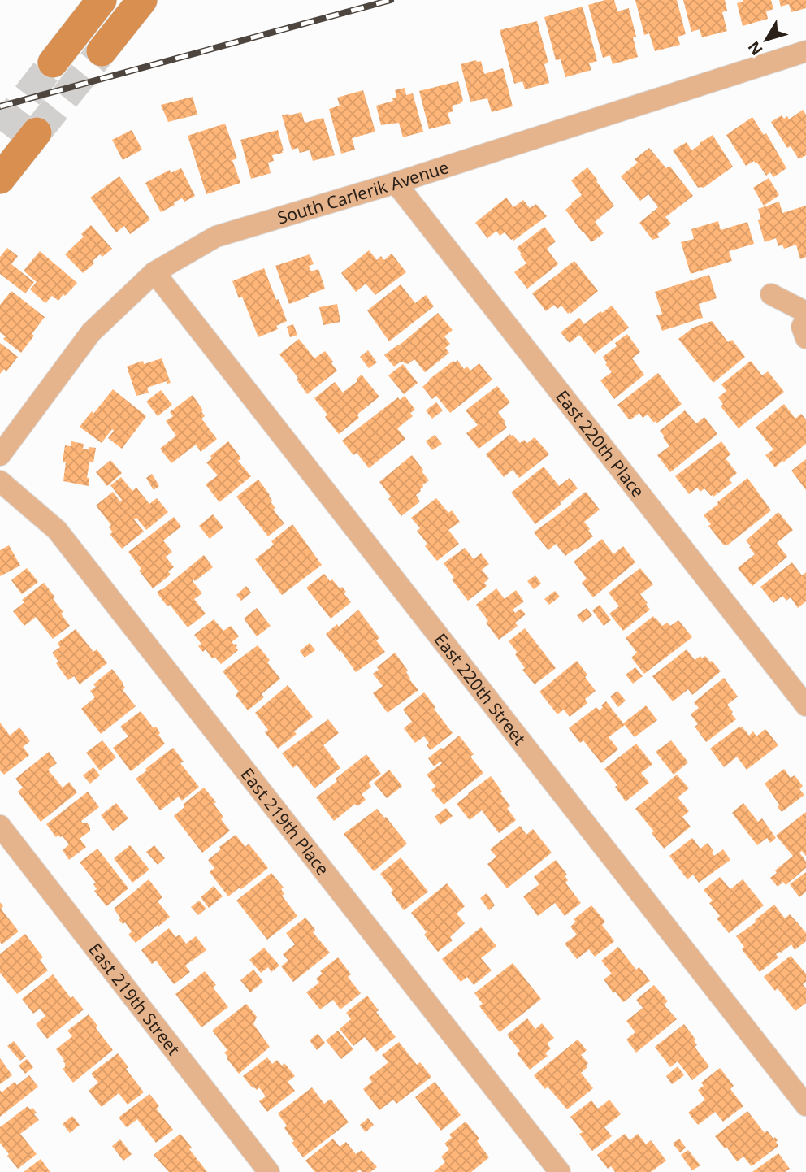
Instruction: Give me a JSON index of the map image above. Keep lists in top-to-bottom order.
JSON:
{
  "streets": {
    "street": [
      "South Carlerik Avenue",
      "East 220th Place",
      "East 220th Street",
      "East 219th Place",
      "East 219th Street"
    ]
  },
  "crossings": [
    ["South Carlerik Avenue", "East 220th Place"],
    ["South Carlerik Avenue", "East 220th Street"]
  ],
  "north": "bottom left"
}
